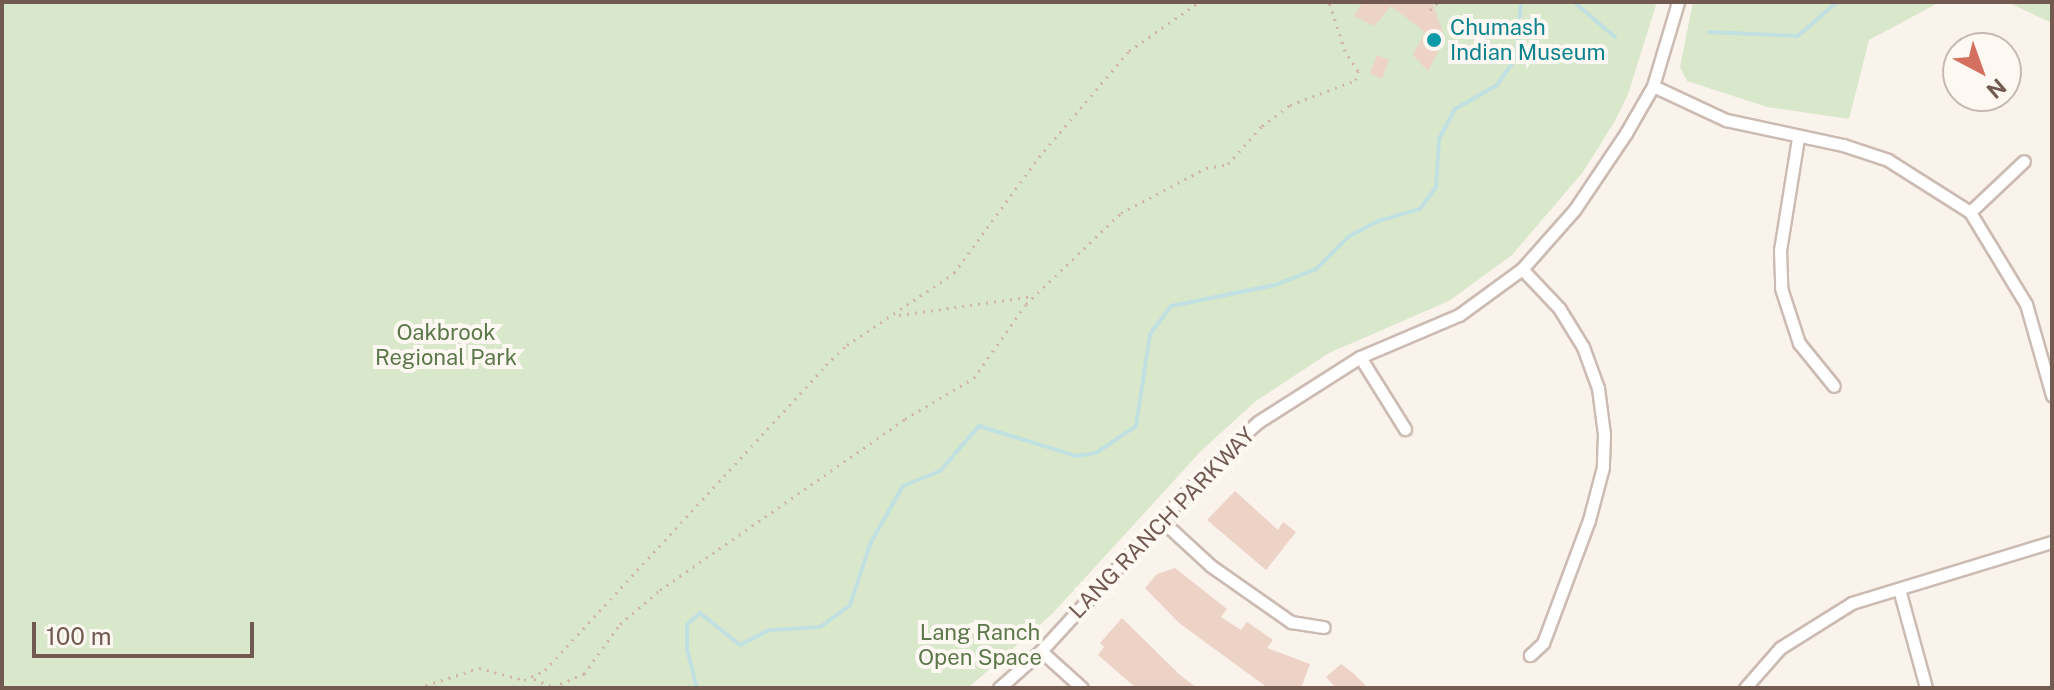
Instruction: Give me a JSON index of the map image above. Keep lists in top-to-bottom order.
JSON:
{
  "streets": {
    "street": ["LANG RANCH PARKWAY"]
  },
  "parks": ["Oakbrook Regional Park", "Lang Ranch Open Space"],
  "places": ["Chumash Indian Museum"],
  "scale_bar": "100 m",
  "north": "bottom right"
}
